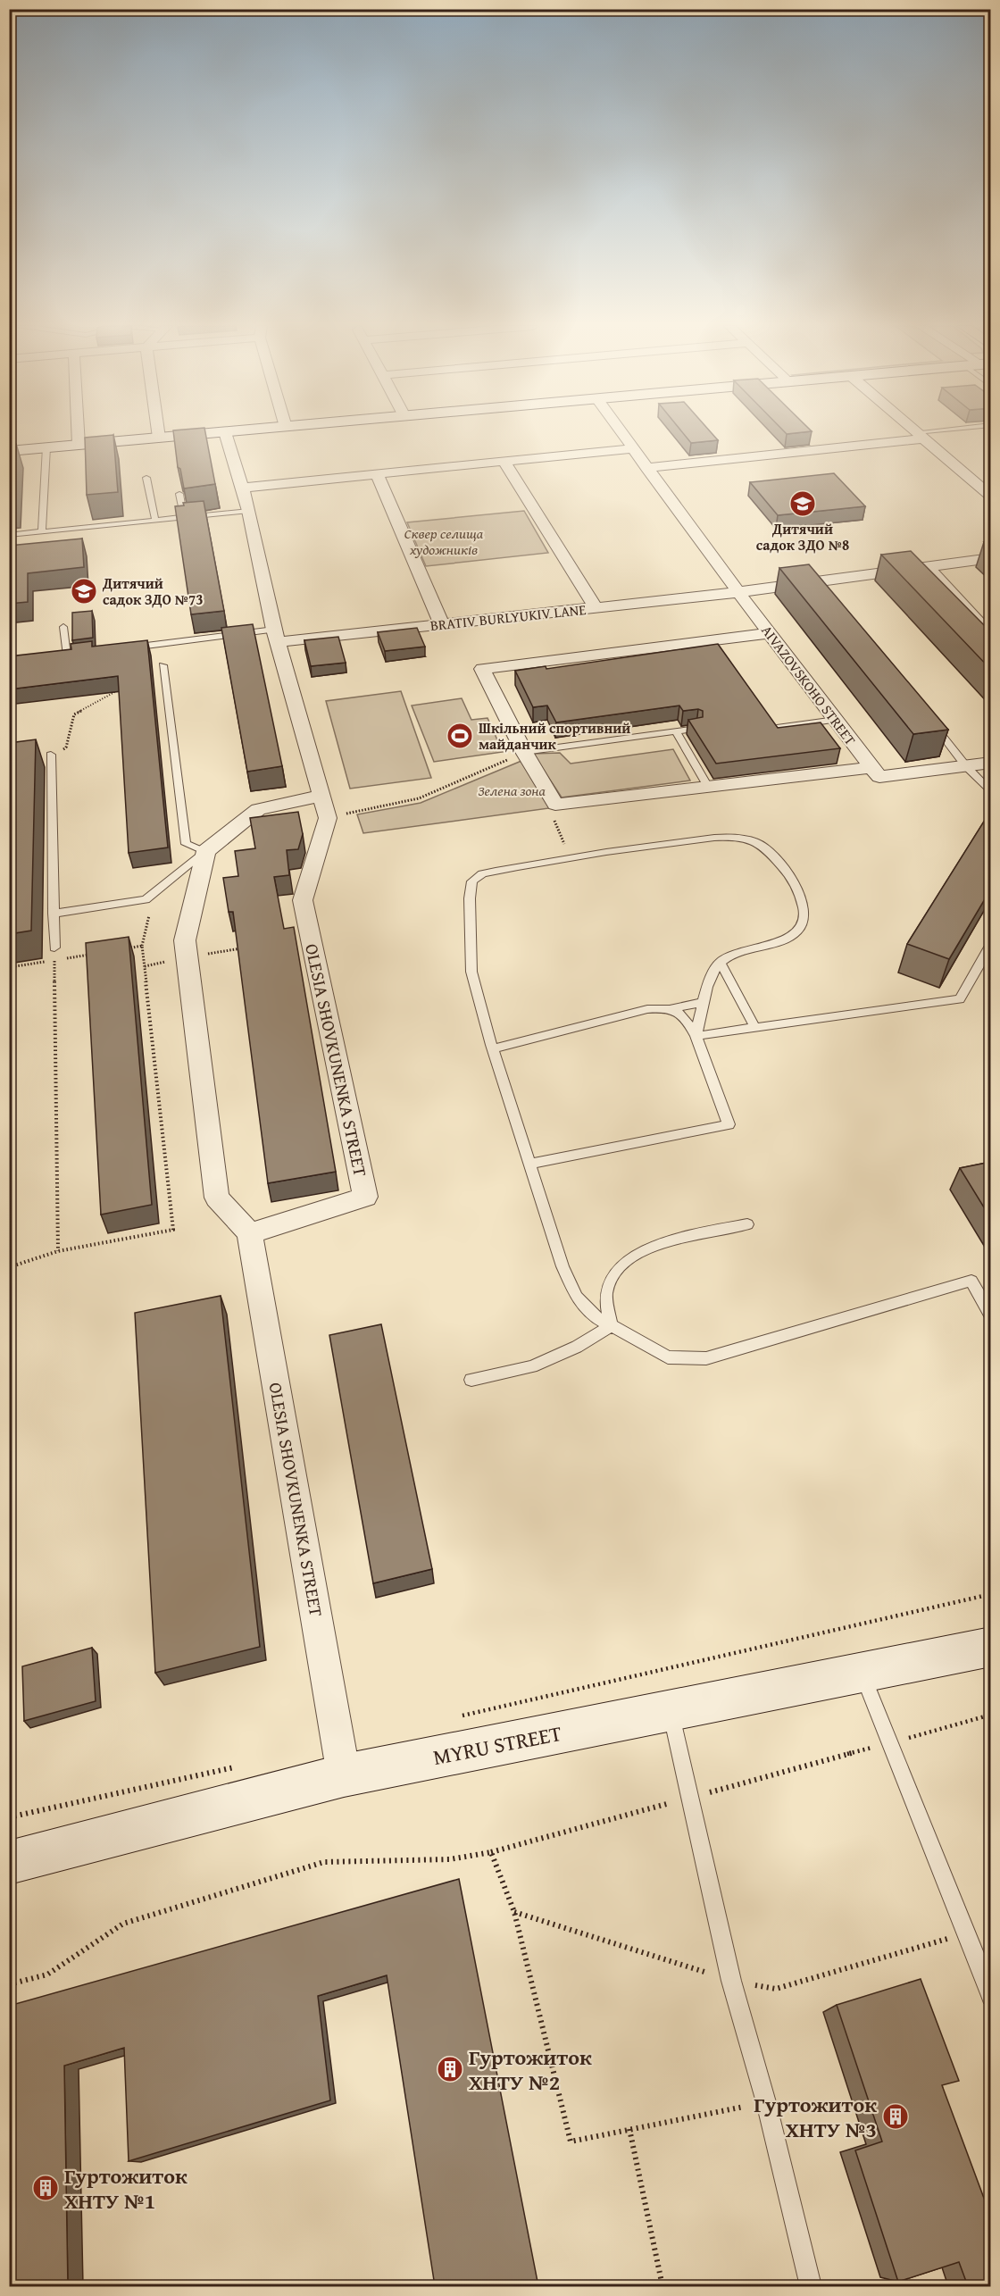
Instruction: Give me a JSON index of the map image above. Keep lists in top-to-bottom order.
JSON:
{
  "streets": {
    "street": [
      "BRATIV BURLYUKIV LANE",
      "AIVAZOVSKOHO STREET",
      "OLESIA SHOVKUNENKA STREET",
      "MYRU STREET"
    ]
  },
  "crossings": [
    ["BRATIV BURLYUKIV LANE", "AIVAZOVSKOHO STREET"],
    ["OLESIA SHOVKUNENKA STREET", "MYRU STREET"]
  ],
  "parks": ["Сквер селища художників", "Зелена зона"],
  "places": {
    "school or university": ["Дитячий садок ЗДО №8", "Дитячий садок ЗДО №73"],
    "sports": ["Шкільний спортивний майданчик"],
    "building": ["Гуртожиток ХНТУ №2", "Гуртожиток ХНТУ №3", "Гуртожиток ХНТУ №1"]
  }
}
